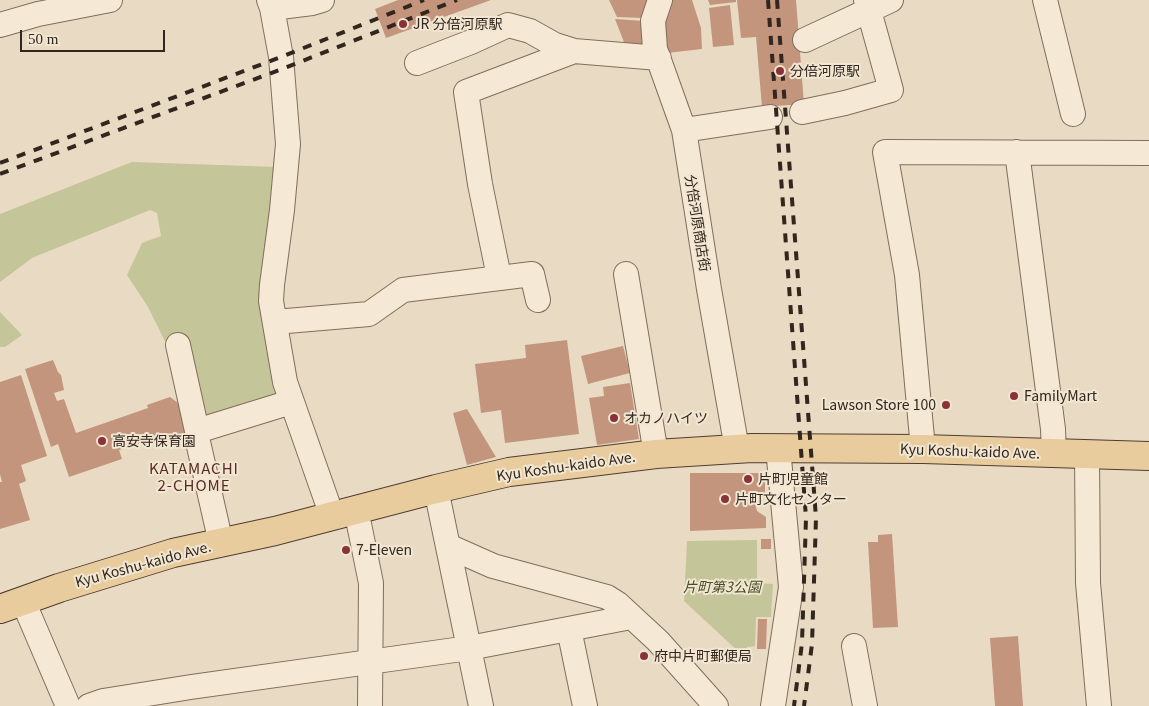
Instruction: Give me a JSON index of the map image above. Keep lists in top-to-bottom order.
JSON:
{
  "streets": {
    "main road": ["Kyu Koshu-kaido Ave."],
    "street": ["分倍河原商店街"]
  },
  "crossings": [
    ["分倍河原商店街", "Kyu Koshu-kaido Ave."]
  ],
  "districts": ["KATAMACHI 2-CHOME"],
  "parks": ["片町第3公園"],
  "places": [
    "JR 分倍河原駅",
    "分倍河原駅",
    "FamilyMart",
    "Lawson Store 100",
    "オカノハイツ",
    "高安寺保育園",
    "片町児童館",
    "片町文化センター",
    "7-Eleven",
    "府中片町郵便局"
  ],
  "scale_bar": "50 m"
}
